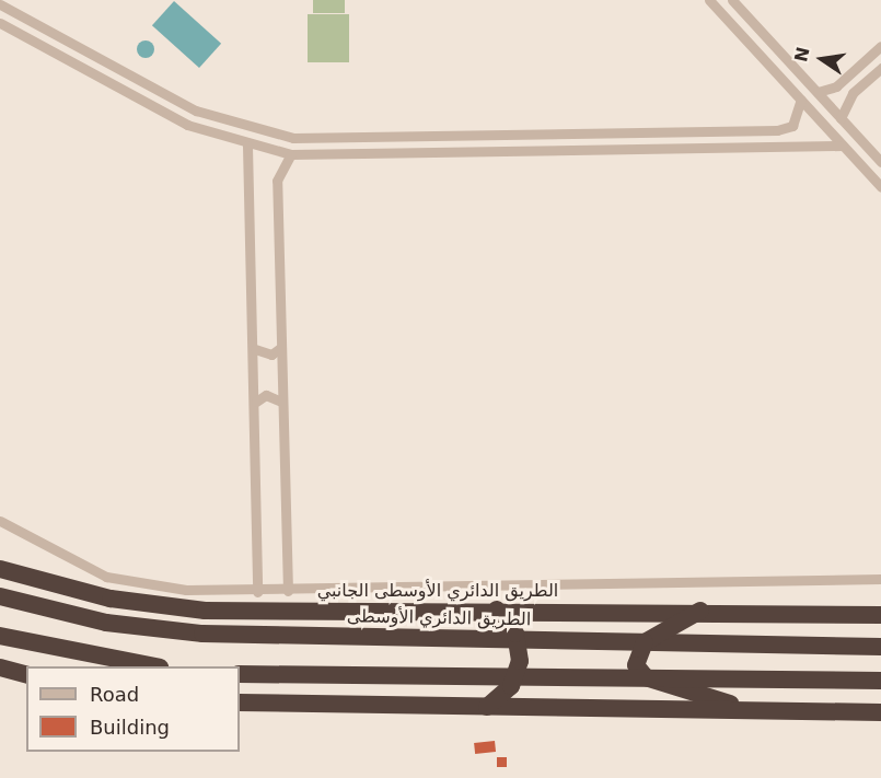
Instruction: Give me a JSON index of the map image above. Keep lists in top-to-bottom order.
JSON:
{
  "streets": {
    "highway": ["الطريق الدائري الأوسطى الجانبي", "الطريق الدائري الأوسطى"]
  },
  "legend": ["Road", "Building"],
  "north": "left"
}
